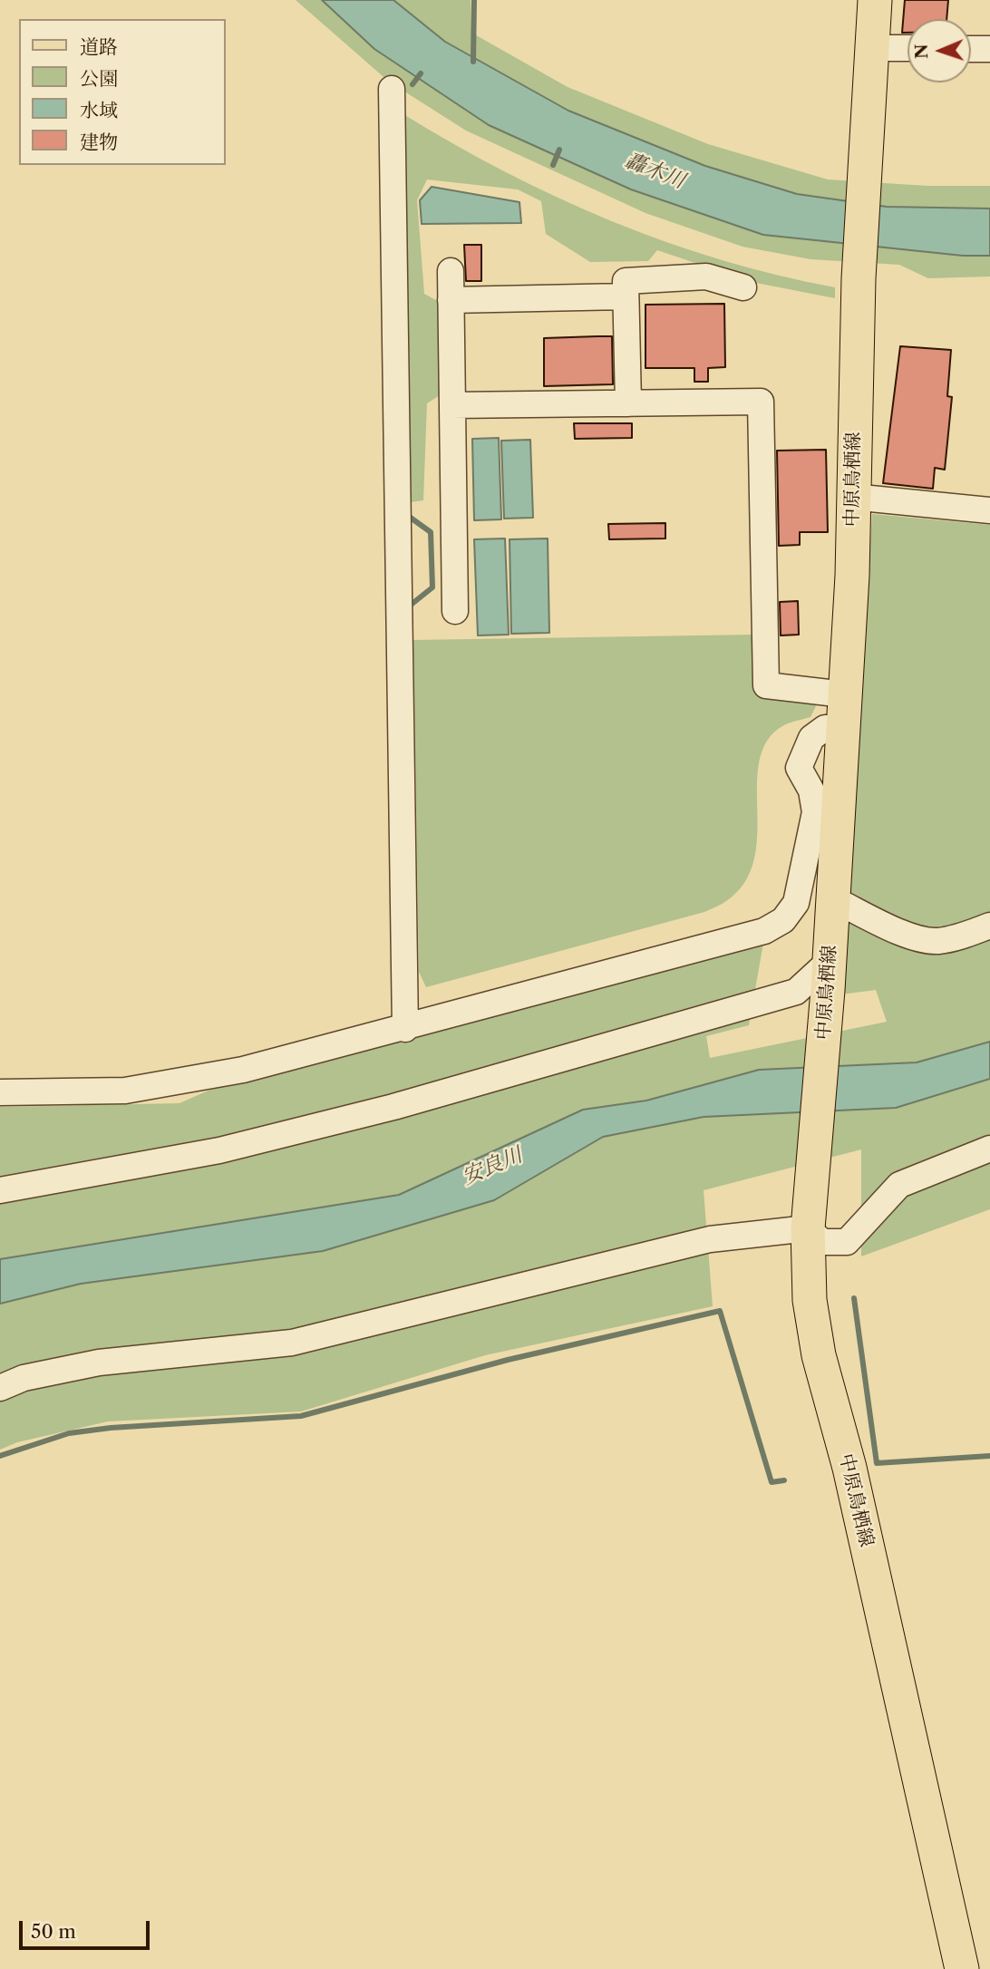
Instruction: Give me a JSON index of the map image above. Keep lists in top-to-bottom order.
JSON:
{
  "streets": {
    "main road": ["中原鳥栖線"]
  },
  "water": ["轟木川", "安良川"],
  "legend": [
    "道路",
    "公園",
    "水域",
    "建物"
  ],
  "scale_bar": "50 m",
  "north": "left"
}
